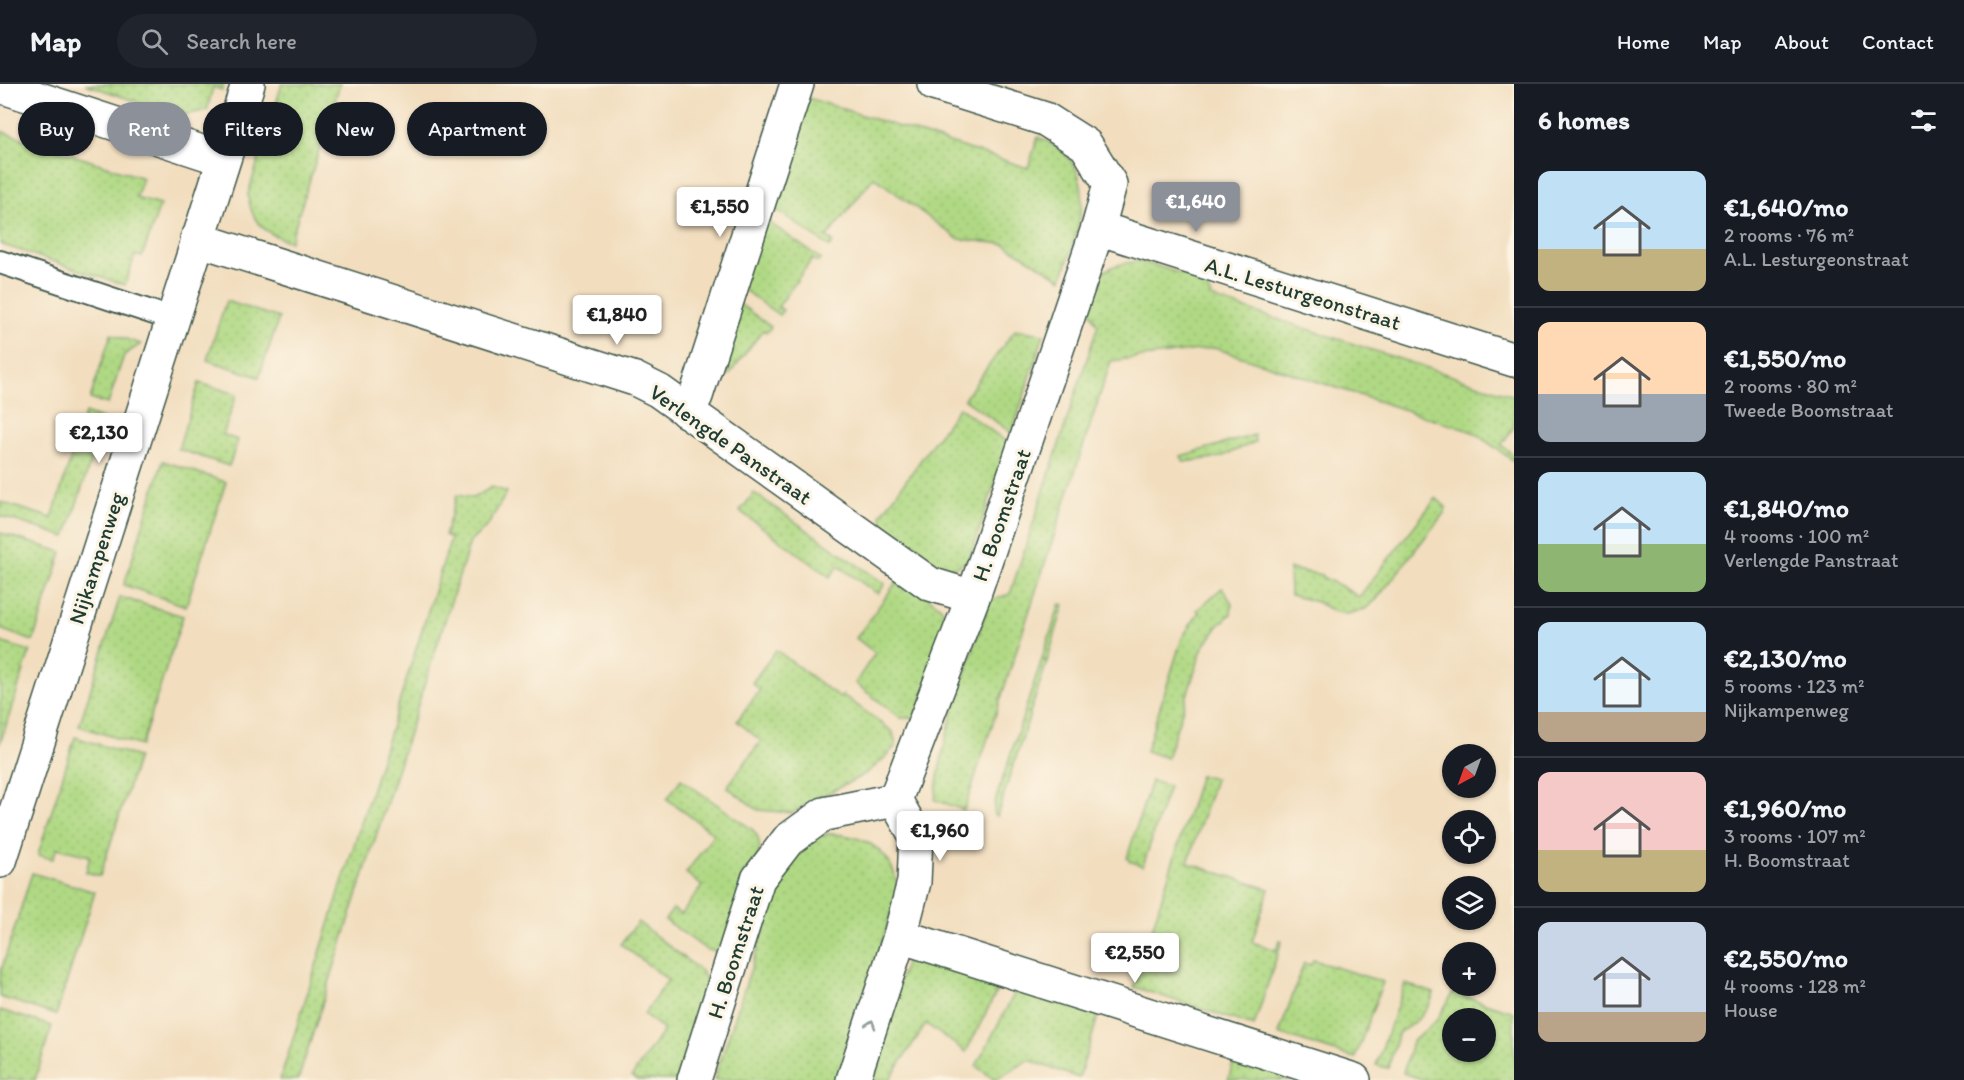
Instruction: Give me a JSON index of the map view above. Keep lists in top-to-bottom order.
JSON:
{
  "streets": {
    "street": [
      "A.L. Lesturgeonstraat",
      "Verlengde Panstraat",
      "H. Boomstraat",
      "Nijkampenweg"
    ]
  },
  "crossings": [
    ["A.L. Lesturgeonstraat", "H. Boomstraat"],
    ["Verlengde Panstraat", "H. Boomstraat"],
    ["Verlengde Panstraat", "Nijkampenweg"]
  ],
  "north": "bottom left",
  "page": {
    "header": "Map",
    "search": "Search here",
    "nav": [
      "Home",
      "Map",
      "About",
      "Contact"
    ],
    "heading": "6 homes",
    "chip": [
      "Buy",
      "Rent",
      "Filters",
      "New",
      "Apartment"
    ],
    "list": [
      {
        "name": "€1,640/mo",
        "note": "2 rooms · 76 m² · A.L. Lesturgeonstraat"
      },
      {
        "name": "€1,550/mo",
        "note": "2 rooms · 80 m² · Tweede Boomstraat"
      },
      {
        "name": "€1,840/mo",
        "note": "4 rooms · 100 m² · Verlengde Panstraat"
      },
      {
        "name": "€2,130/mo",
        "note": "5 rooms · 123 m² · Nijkampenweg"
      },
      {
        "name": "€1,960/mo",
        "note": "3 rooms · 107 m² · H. Boomstraat"
      },
      {
        "name": "€2,550/mo",
        "note": "4 rooms · 128 m² · House"
      }
    ],
    "price": [
      "€1,640",
      "€1,550",
      "€1,840",
      "€2,130",
      "€1,960",
      "€2,550"
    ],
    "map_buttons": ["+", "−"]
  }
}
